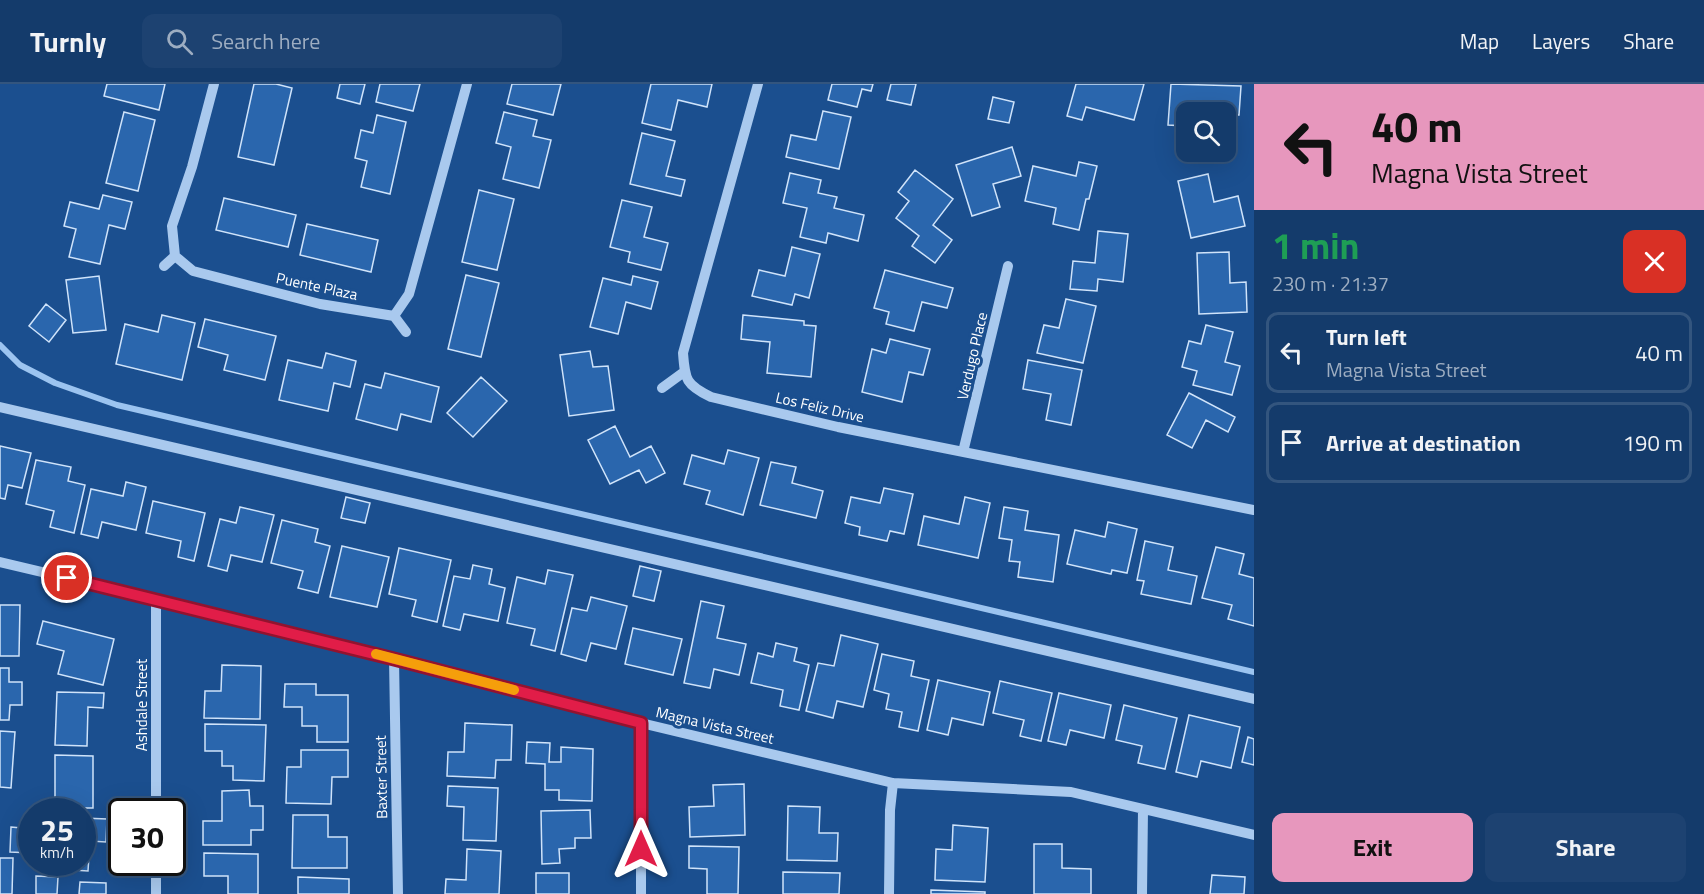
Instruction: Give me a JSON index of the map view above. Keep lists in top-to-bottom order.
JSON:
{
  "streets": {
    "street": [
      "Puente Plaza",
      "Verdugo Place",
      "Los Feliz Drive",
      "Ashdale Street",
      "Magna Vista Street",
      "Baxter Street"
    ]
  },
  "crossings": [
    ["Verdugo Place", "Los Feliz Drive"],
    ["Ashdale Street", "Magna Vista Street"],
    ["Magna Vista Street", "Baxter Street"]
  ],
  "page": {
    "header": "Turnly",
    "search": "Search here",
    "nav": ["Map", "Layers", "Share"],
    "turn": ["40 m", "Magna Vista Street"],
    "heading": ["1 min", "230 m · 21:37"],
    "list": [
      {
        "name": "Turn left",
        "note": "Magna Vista Street",
        "value": "40 m"
      },
      {
        "name": "Arrive at destination",
        "value": "190 m"
      }
    ],
    "speed": "25 km/h",
    "limit": "30",
    "buttons": ["Exit", "Share"]
  }
}
